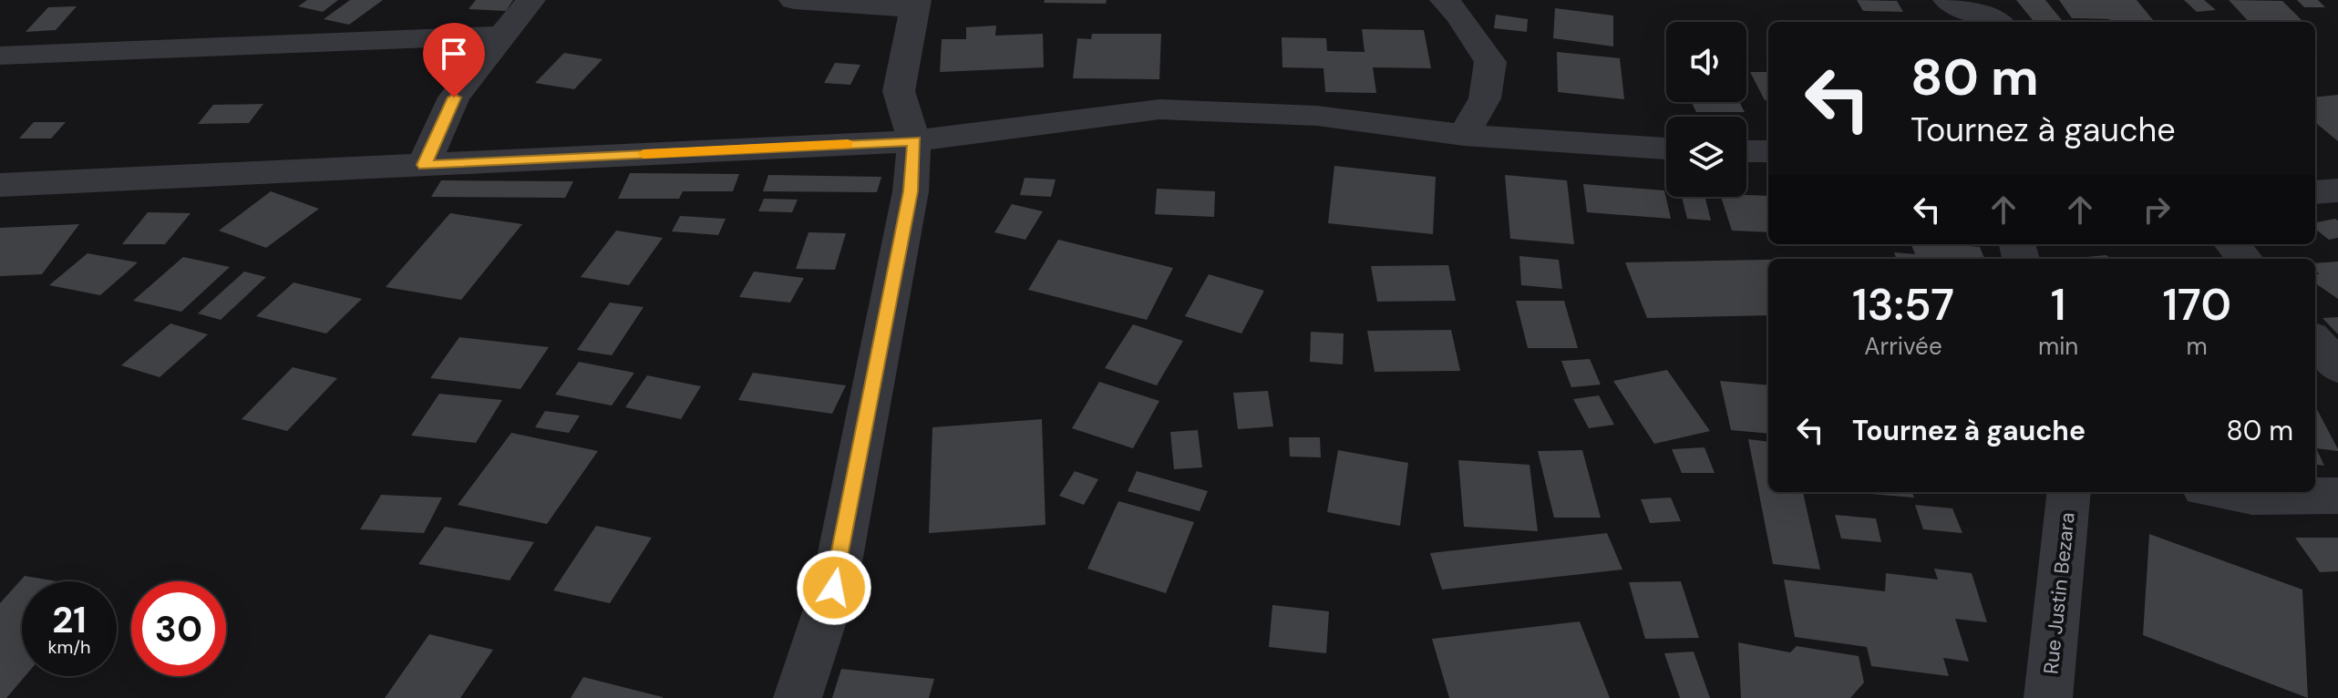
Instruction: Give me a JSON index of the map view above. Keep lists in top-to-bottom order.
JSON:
{
  "streets": {
    "street": ["Rue Justin Bezara"]
  },
  "page": {
    "turn": ["80 m", "Tournez à gauche"],
    "eta": [
      "13:57",
      "Arrivée",
      "1",
      "min",
      "170",
      "m"
    ],
    "list": [
      {
        "name": "Tournez à gauche",
        "value": "80 m"
      }
    ],
    "speed": "21 km/h",
    "limit": "30"
  }
}
